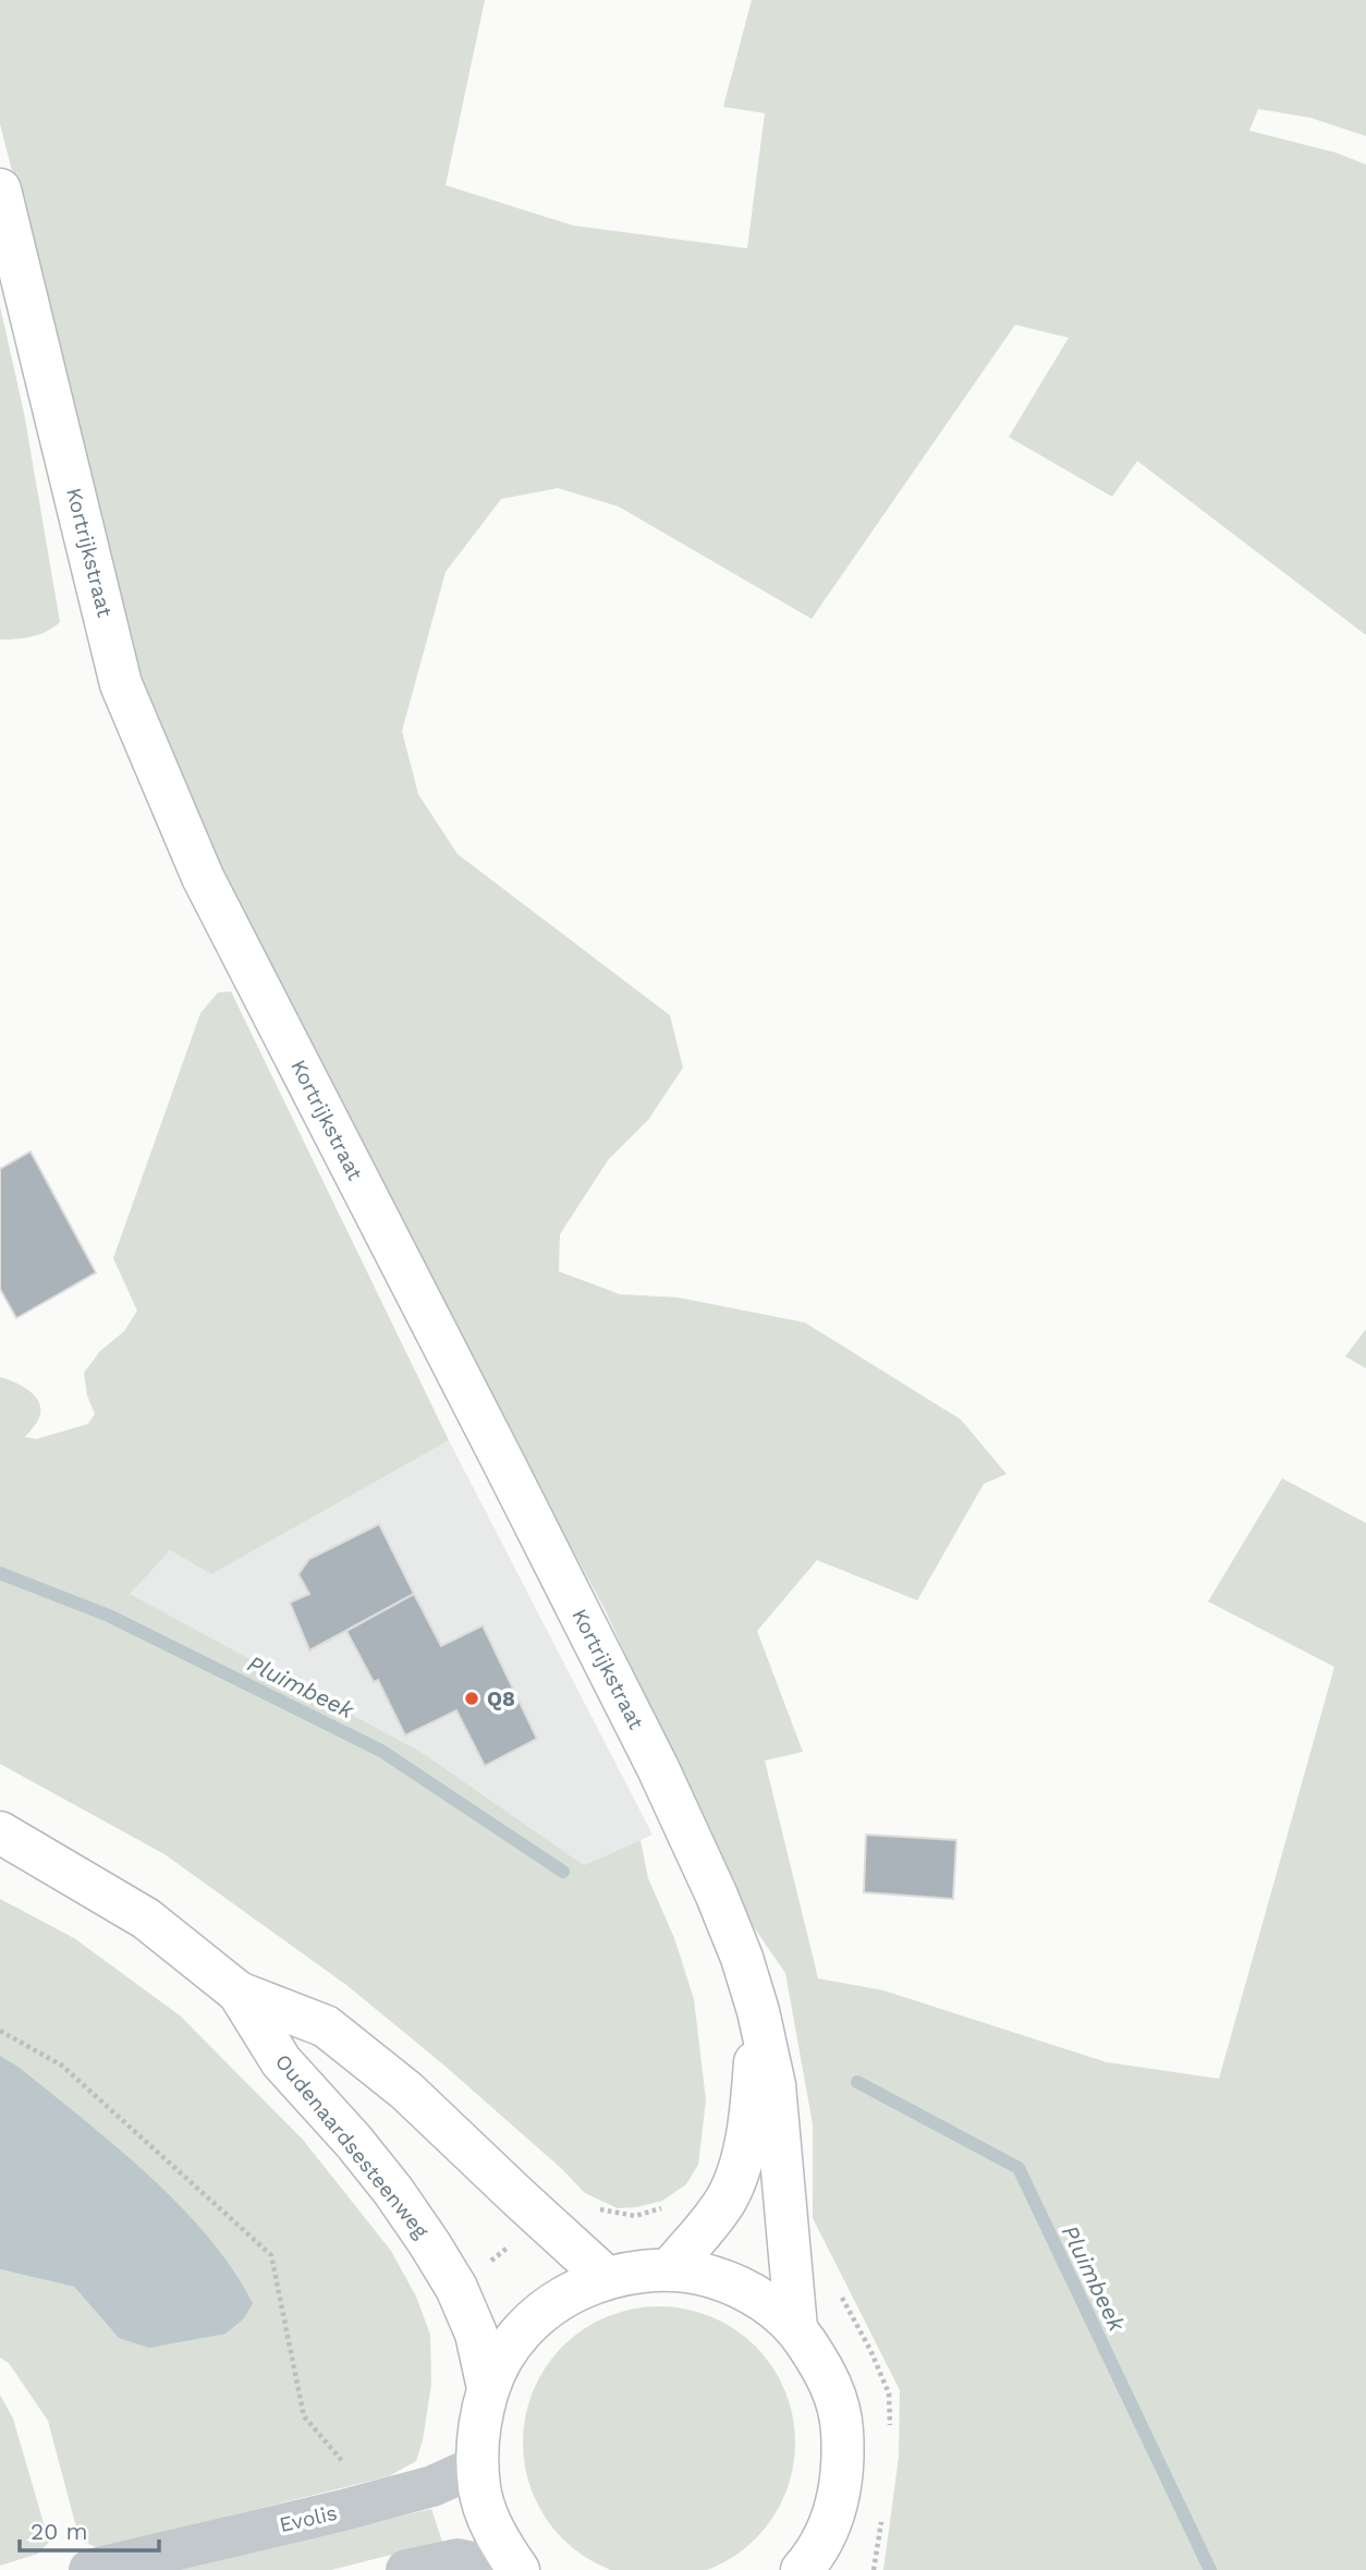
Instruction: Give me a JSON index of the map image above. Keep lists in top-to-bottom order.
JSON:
{
  "streets": {
    "main road": ["Kortrijkstraat", "Oudenaardsesteenweg"],
    "street": ["Evolis"]
  },
  "water": ["Pluimbeek"],
  "places": ["Q8"],
  "scale_bar": "20 m"
}
